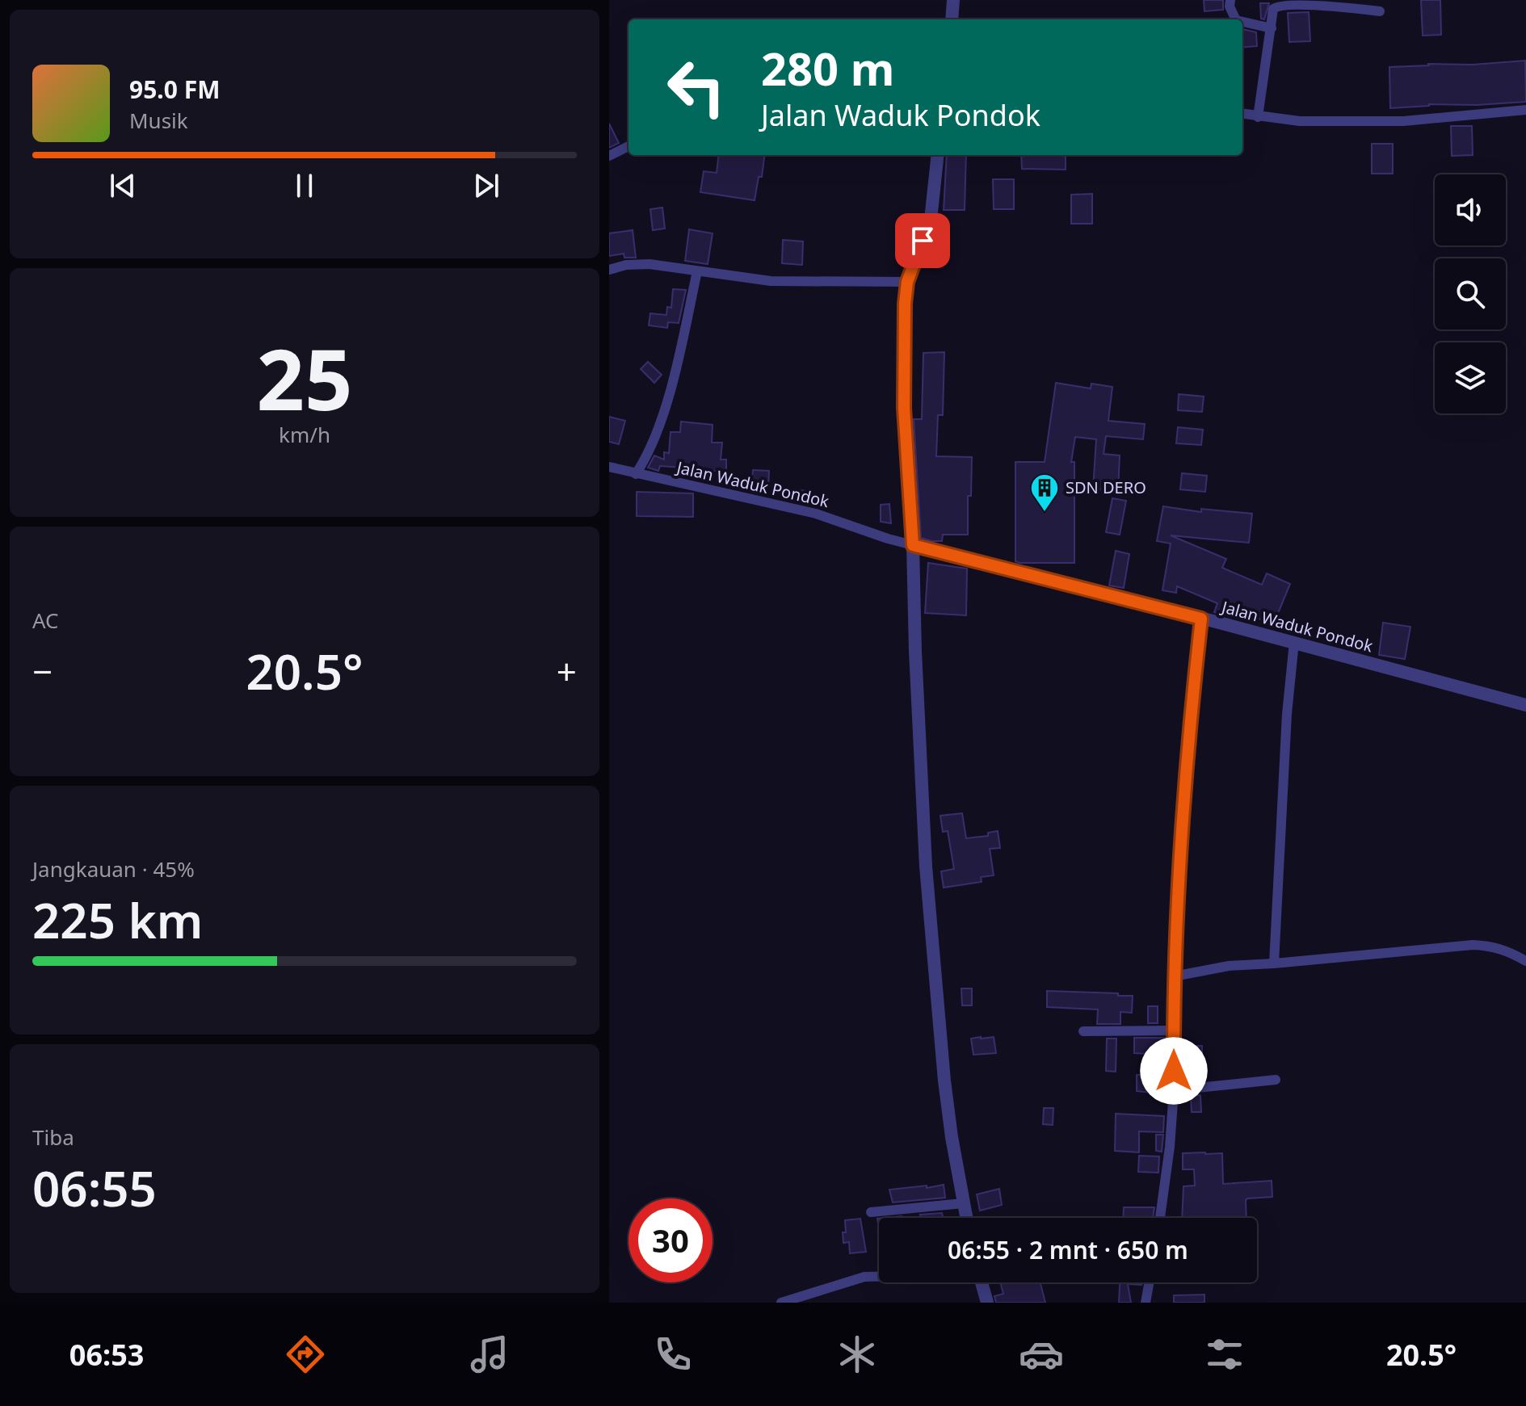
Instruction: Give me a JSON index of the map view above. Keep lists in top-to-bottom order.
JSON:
{
  "streets": {
    "street": ["Jalan Waduk Pondok"]
  },
  "places": {
    "building": ["SDN DERO"]
  },
  "page": {
    "turn": ["280 m", "Jalan Waduk Pondok"],
    "song": ["95.0 FM", "Musik"],
    "tile": [
      ["25", "km/h"],
      "AC",
      ["Jangkauan · 45%", "225 km"],
      ["Tiba", "06:55"]
    ],
    "heat": ["−", "20.5°", "+"],
    "limit": "30",
    "trip": "06:55 · 2 mnt · 650 m",
    "tabs": ["06:53", "20.5°"]
  }
}
